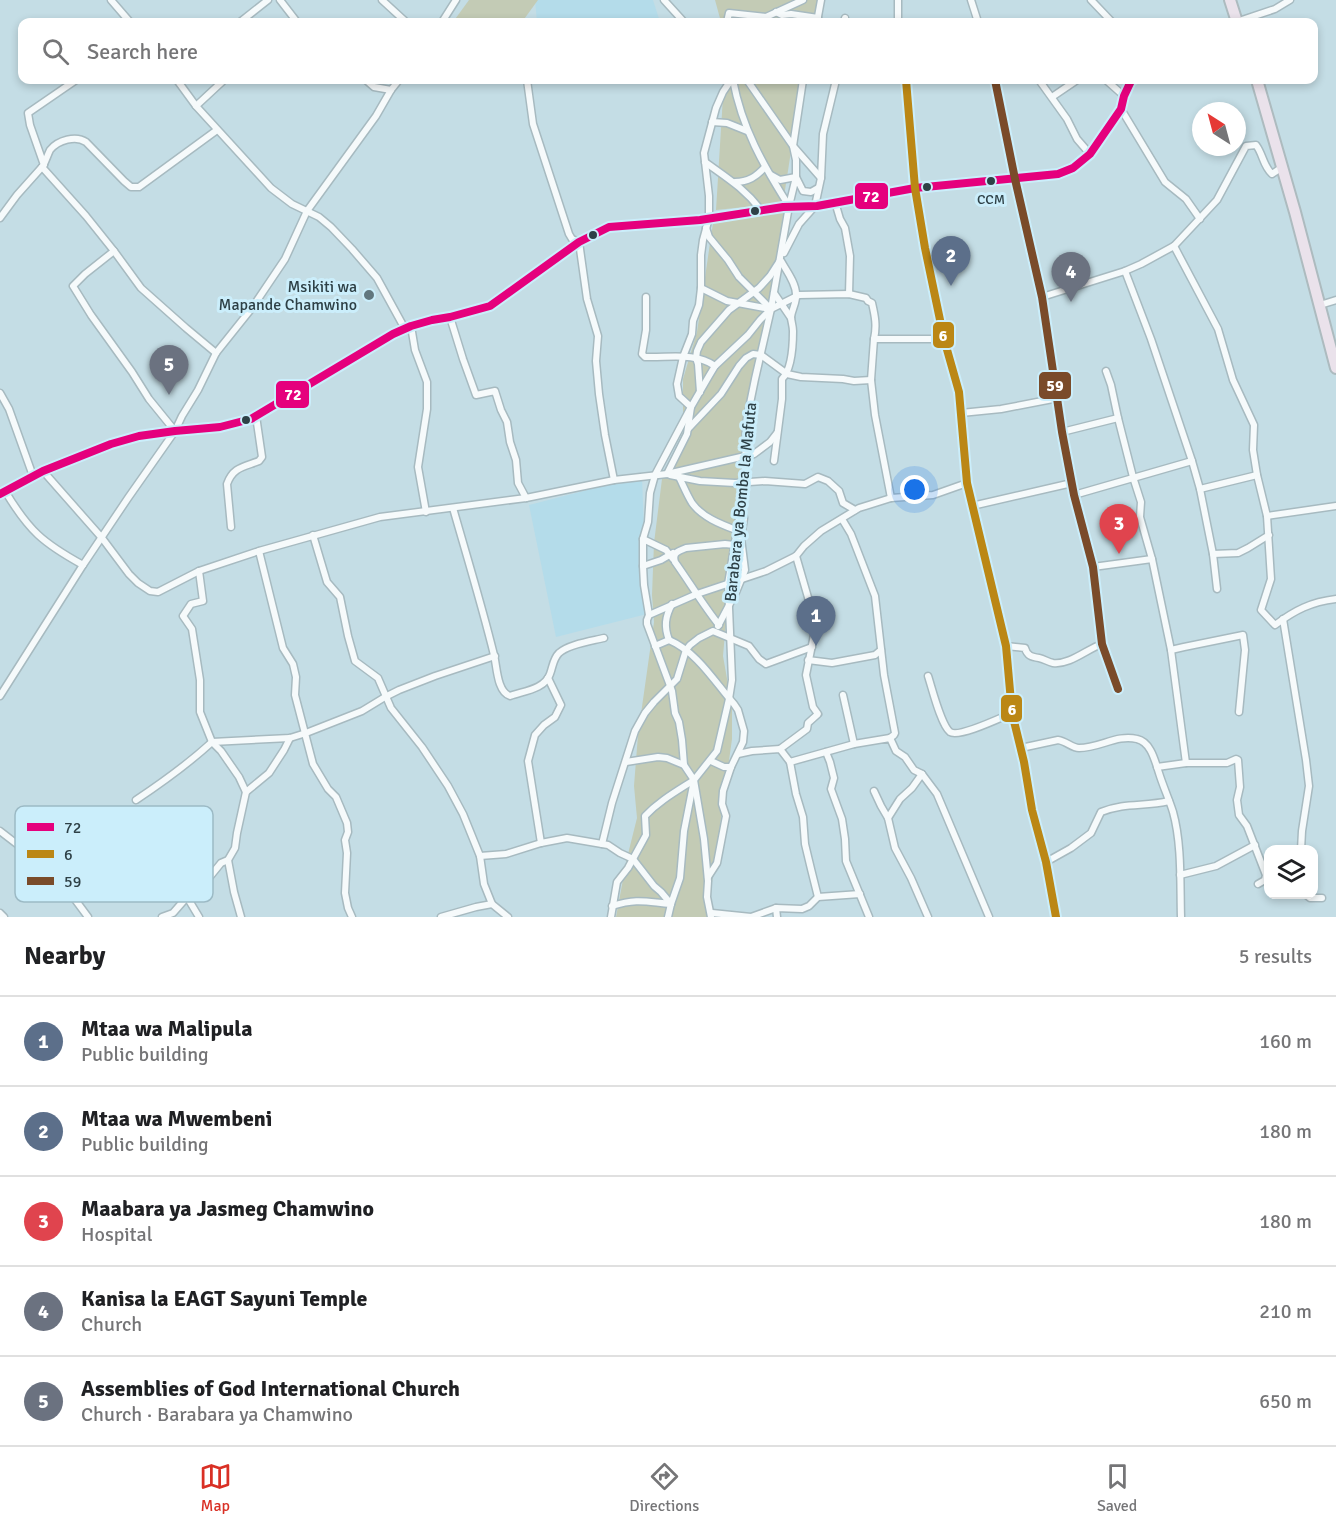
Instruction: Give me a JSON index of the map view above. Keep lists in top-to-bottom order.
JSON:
{
  "streets": {
    "street": ["Barabara ya Bomba la Mafuta"]
  },
  "places": ["CCM", "Msikiti wa Mapande Chamwino"],
  "lines": ["transit line 72", "transit line 6", "transit line 59"],
  "legend": ["72", "6", "59"],
  "north": "top left",
  "page": {
    "search": "Search here",
    "pins": [
      "2",
      "4",
      "5",
      "3",
      "1"
    ],
    "heading": ["Nearby", "5 results"],
    "list": [
      {
        "mark": "1",
        "name": "Mtaa wa Malipula",
        "note": "Public building",
        "value": "160 m"
      },
      {
        "mark": "2",
        "name": "Mtaa wa Mwembeni",
        "note": "Public building",
        "value": "180 m"
      },
      {
        "mark": "3",
        "name": "Maabara ya Jasmeg Chamwino",
        "note": "Hospital",
        "value": "180 m"
      },
      {
        "mark": "4",
        "name": "Kanisa la EAGT Sayuni Temple",
        "note": "Church",
        "value": "210 m"
      },
      {
        "mark": "5",
        "name": "Assemblies of God International Church",
        "note": "Church · Barabara ya Chamwino",
        "value": "650 m"
      }
    ],
    "nav": ["Map", "Directions", "Saved"]
  }
}
